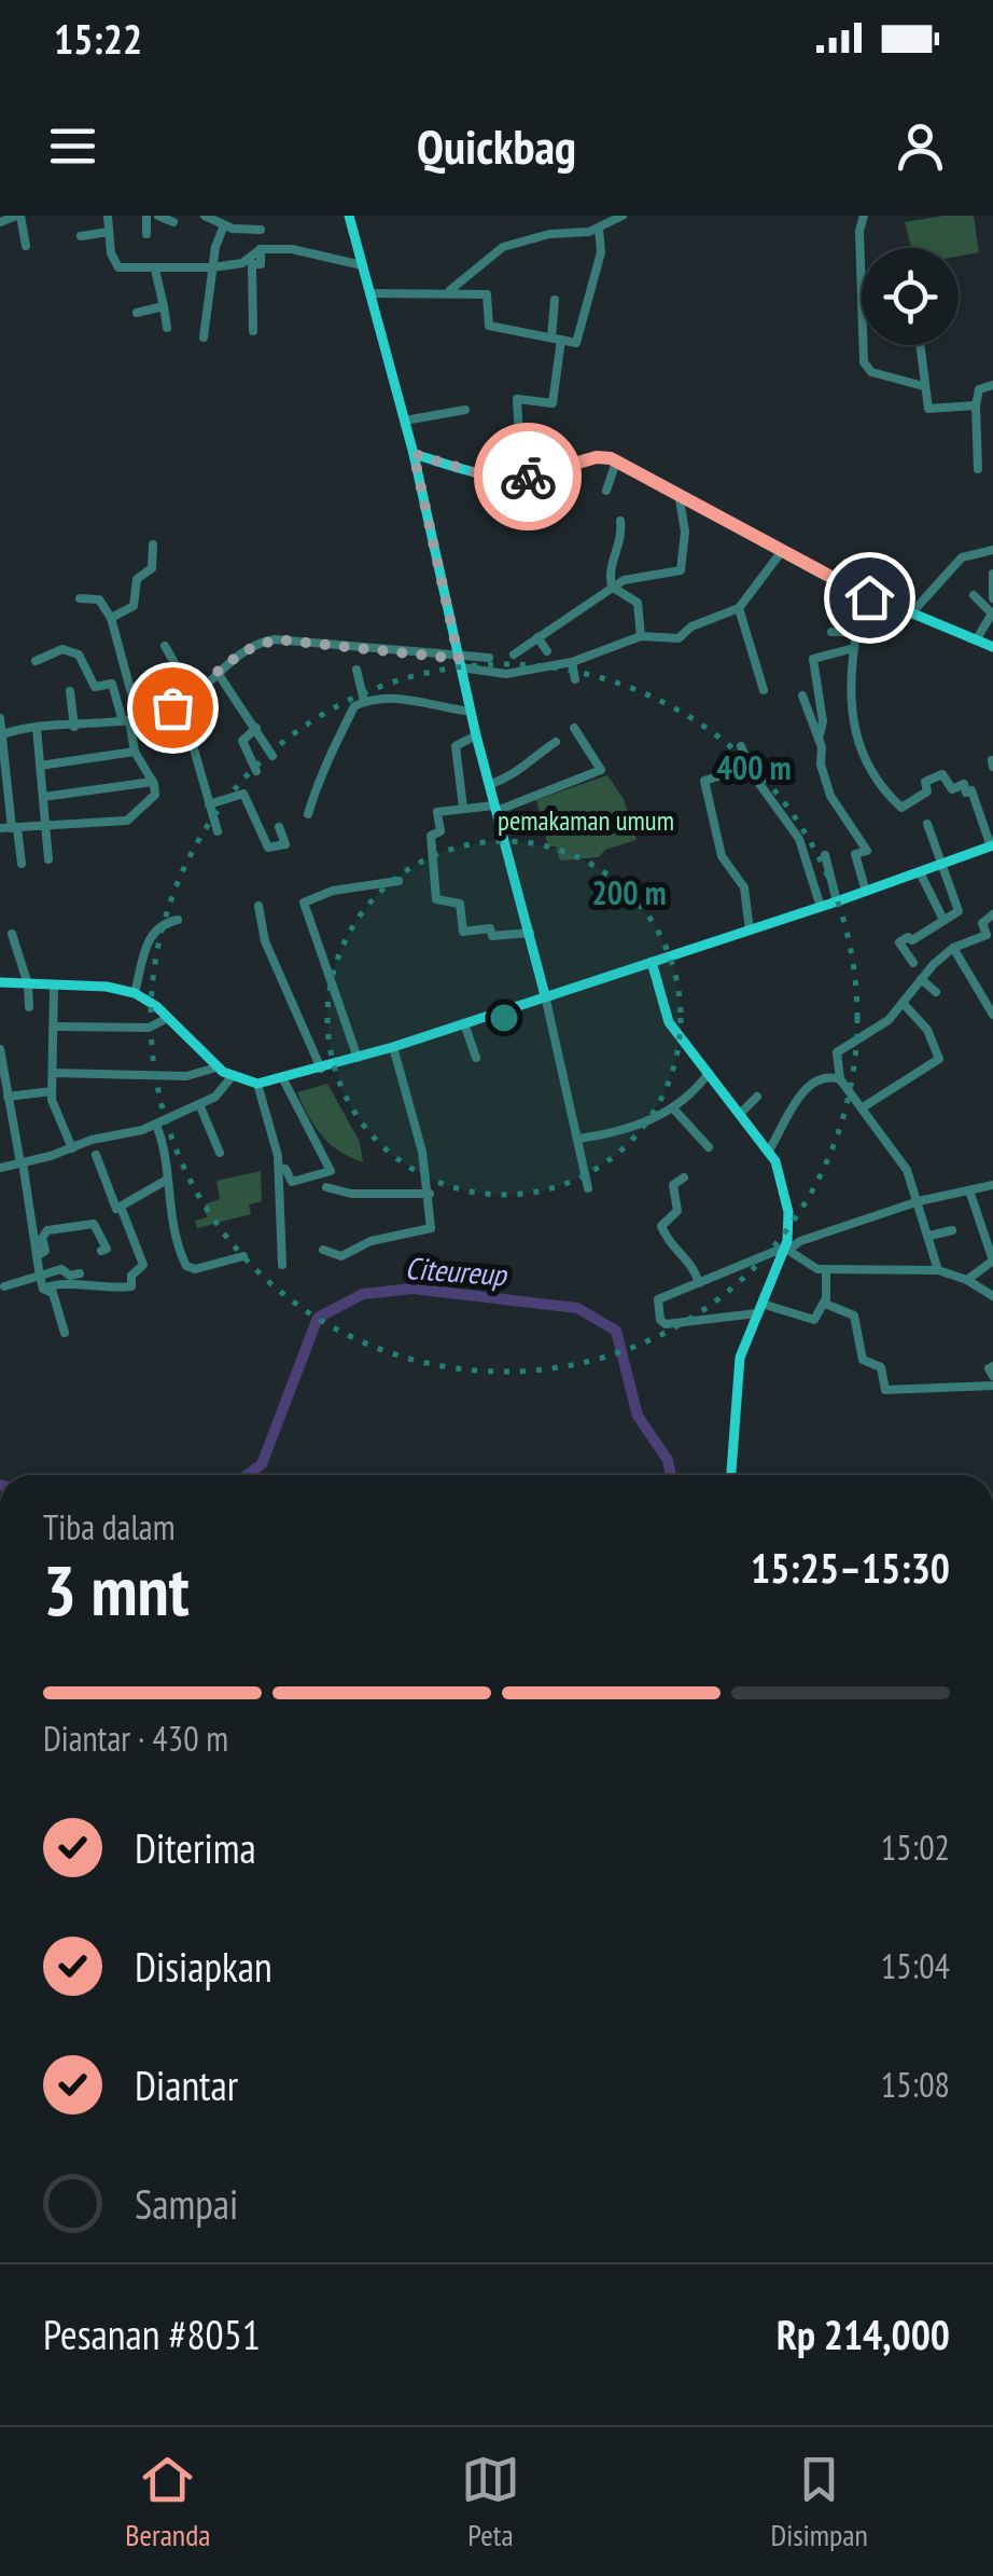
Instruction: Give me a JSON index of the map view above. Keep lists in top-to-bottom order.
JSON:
{
  "water": ["Citeureup"],
  "parks": ["pemakaman umum"],
  "page": {
    "status": "15:22",
    "header": "Quickbag",
    "heading": ["3 mnt", "Tiba dalam", "15:25–15:30"],
    "panel": ["Pesanan #8051", "Rp 214,000"],
    "bar": "Diantar · 430 m",
    "list": [
      ["Diterima", "15:02"],
      ["Disiapkan", "15:04"],
      ["Diantar", "15:08"],
      "Sampai"
    ],
    "tabs": ["Beranda", "Peta", "Disimpan"]
  },
  "rings": ["400 m", "200 m"]
}
